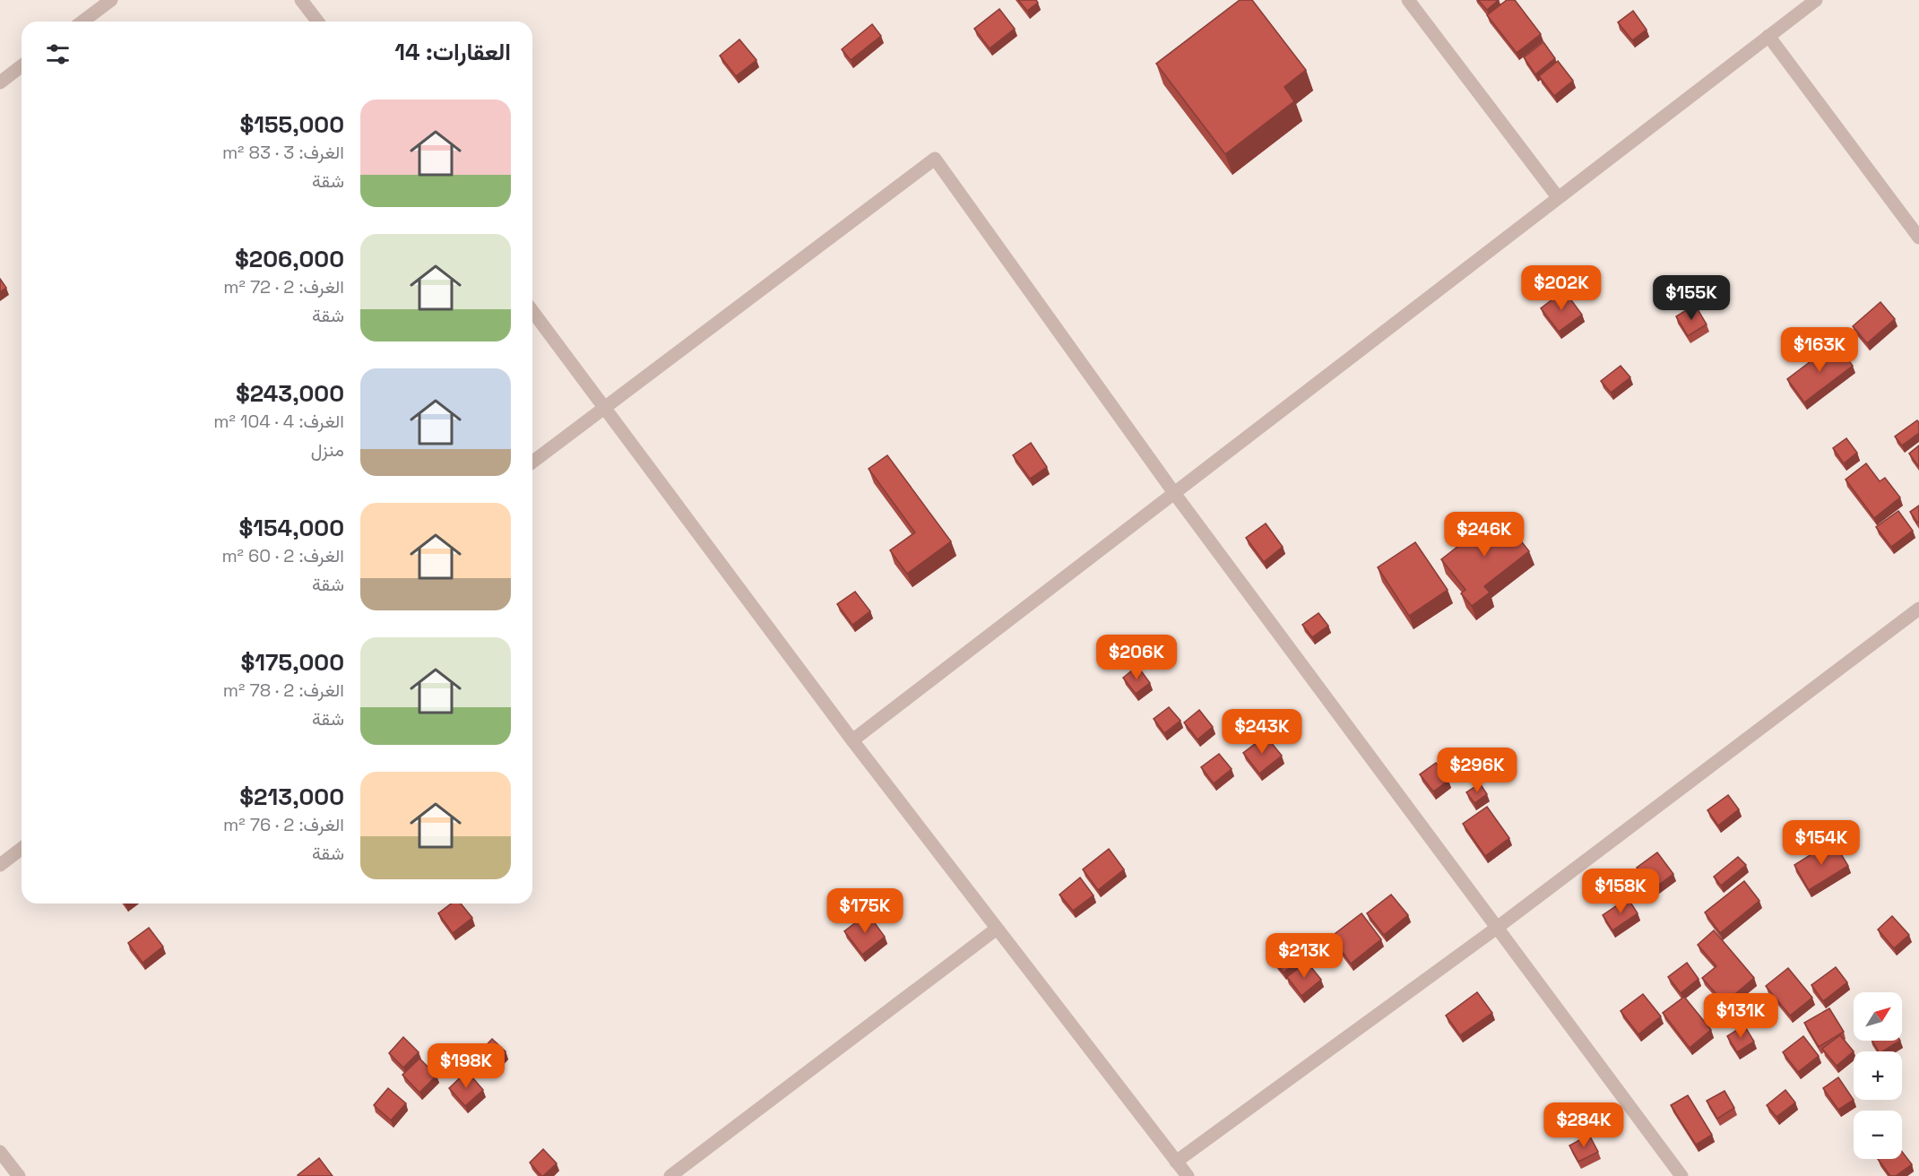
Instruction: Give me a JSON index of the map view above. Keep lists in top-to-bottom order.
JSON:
{
  "north": "top right",
  "page": {
    "heading": "العقارات: 14",
    "list": [
      {
        "name": "$155,000",
        "note": "الغرف: 3 · 83 m² · شقة"
      },
      {
        "name": "$206,000",
        "note": "الغرف: 2 · 72 m² · شقة"
      },
      {
        "name": "$243,000",
        "note": "الغرف: 4 · 104 m² · منزل"
      },
      {
        "name": "$154,000",
        "note": "الغرف: 2 · 60 m² · شقة"
      },
      {
        "name": "$175,000",
        "note": "الغرف: 2 · 78 m² · شقة"
      },
      {
        "name": "$213,000",
        "note": "الغرف: 2 · 76 m² · شقة"
      }
    ],
    "price": [
      "$202K",
      "$155K",
      "$163K",
      "$246K",
      "$206K",
      "$243K",
      "$296K",
      "$154K",
      "$158K",
      "$175K",
      "$213K",
      "$131K",
      "$198K",
      "$284K"
    ],
    "map_buttons": ["+", "−"]
  }
}
